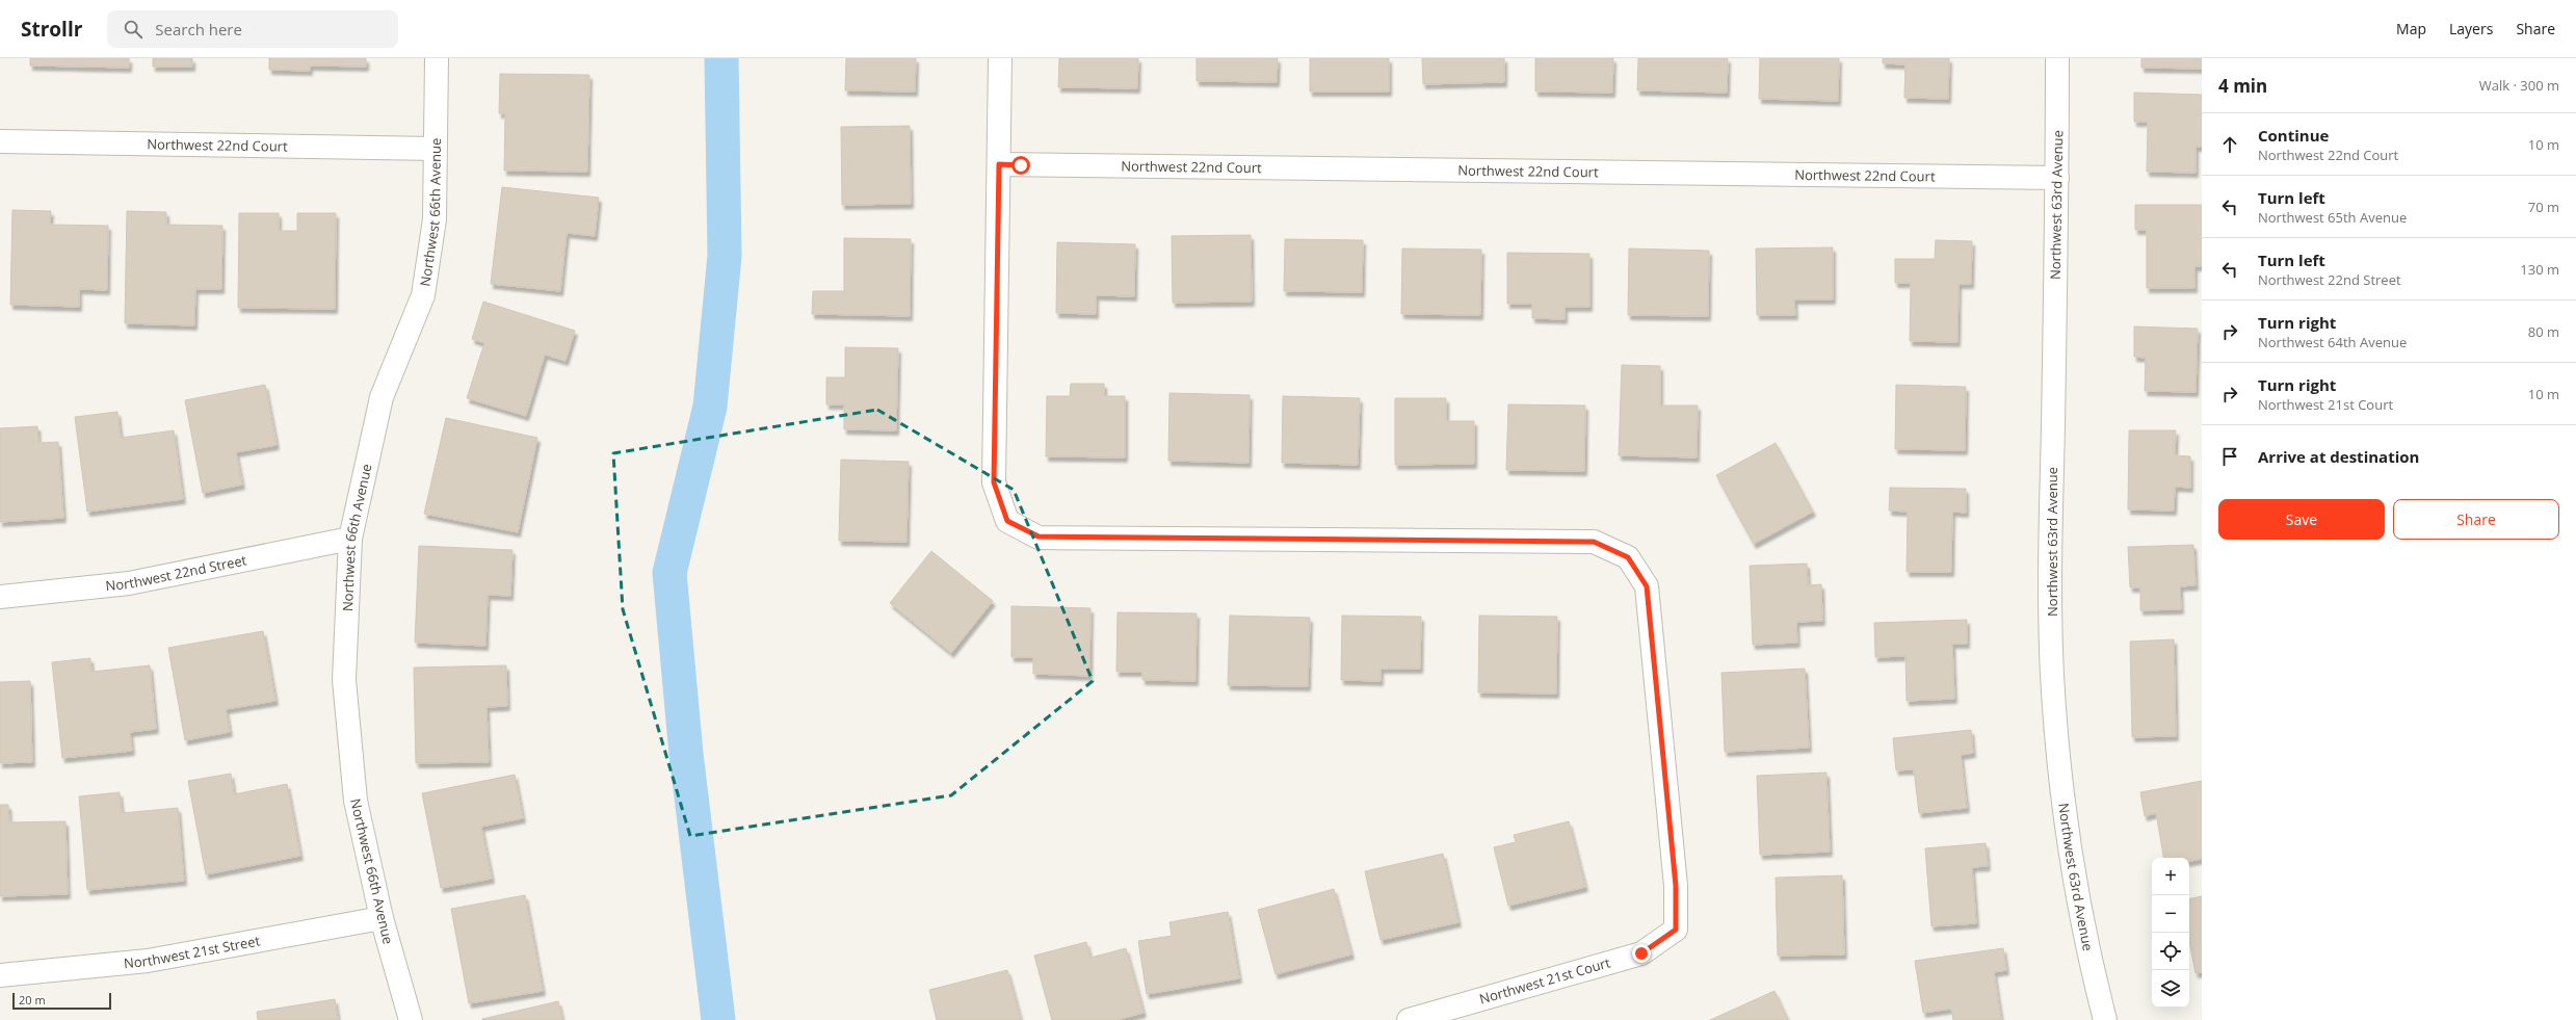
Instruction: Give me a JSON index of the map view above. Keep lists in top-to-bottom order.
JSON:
{
  "streets": {
    "street": [
      "Northwest 22nd Court",
      "Northwest 63rd Avenue",
      "Northwest 66th Avenue",
      "Northwest 22nd Street",
      "Northwest 21st Street",
      "Northwest 21st Court"
    ]
  },
  "crossings": [
    ["Northwest 22nd Court", "Northwest 63rd Avenue"],
    ["Northwest 22nd Court", "Northwest 66th Avenue"],
    ["Northwest 22nd Court", "Northwest 21st Court"],
    ["Northwest 66th Avenue", "Northwest 22nd Street"],
    ["Northwest 66th Avenue", "Northwest 21st Street"]
  ],
  "scale_bar": "20 m",
  "page": {
    "header": "Strollr",
    "search": "Search here",
    "nav": ["Map", "Layers", "Share"],
    "heading": ["4 min", "Walk · 300 m"],
    "list": [
      ["Continue", "Northwest 22nd Court", "10 m"],
      ["Turn left", "Northwest 65th Avenue", "70 m"],
      ["Turn left", "Northwest 22nd Street", "130 m"],
      ["Turn right", "Northwest 64th Avenue", "80 m"],
      ["Turn right", "Northwest 21st Court", "10 m"],
      "Arrive at destination"
    ],
    "buttons": ["Save", "Share"],
    "map_buttons": ["+", "−"],
    "scale": "20 m"
  }
}
